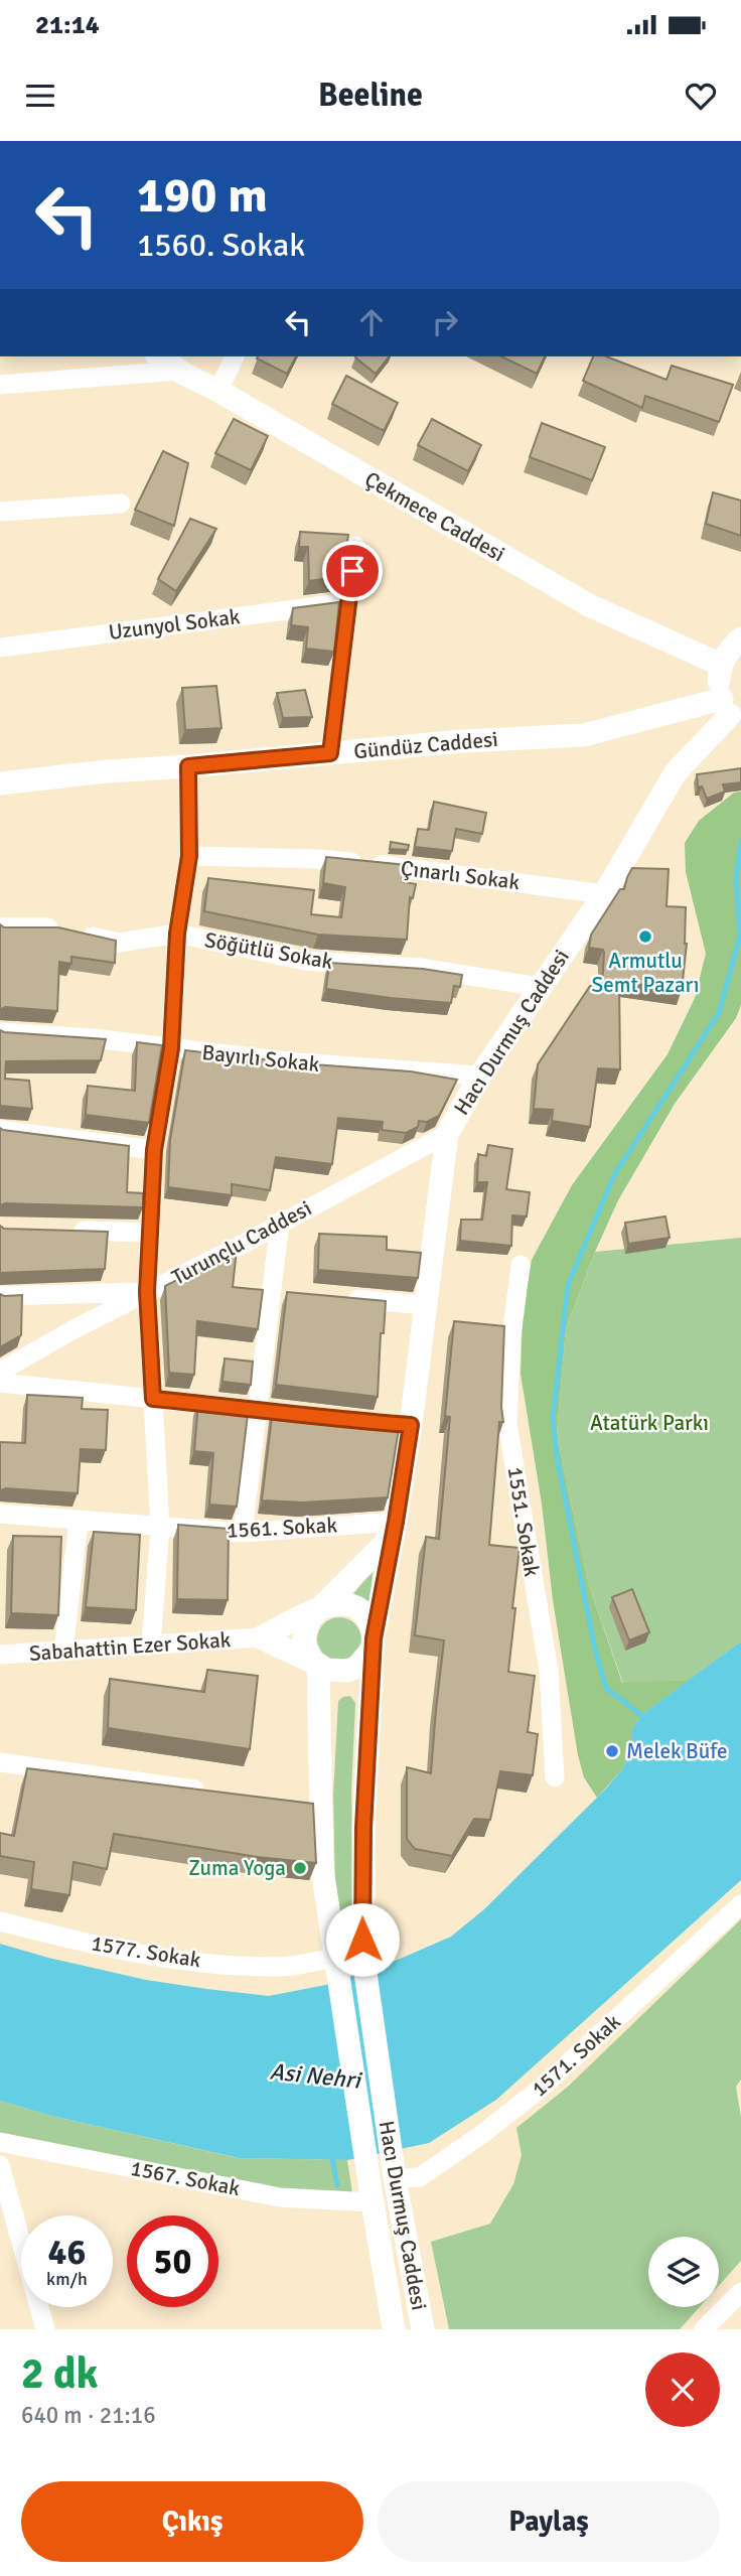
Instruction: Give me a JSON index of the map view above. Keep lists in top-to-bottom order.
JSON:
{
  "streets": {
    "main road": [
      "Çekmece Caddesi",
      "Gündüz Caddesi",
      "Hacı Durmuş Caddesi",
      "Sabahattin Ezer Sokak"
    ],
    "street": [
      "Uzunyol Sokak",
      "Çınarlı Sokak",
      "Söğütlü Sokak",
      "Bayırlı Sokak",
      "Turunçlu Caddesi",
      "1551. Sokak",
      "1561. Sokak",
      "1577. Sokak",
      "1571. Sokak",
      "1567. Sokak"
    ]
  },
  "crossings": [
    ["Gündüz Caddesi", "Hacı Durmuş Caddesi"],
    ["Çınarlı Sokak", "Hacı Durmuş Caddesi"],
    ["Söğütlü Sokak", "Hacı Durmuş Caddesi"],
    ["Hacı Durmuş Caddesi", "Bayırlı Sokak"],
    ["Hacı Durmuş Caddesi", "Turunçlu Caddesi"],
    ["Hacı Durmuş Caddesi", "1561. Sokak"],
    ["Hacı Durmuş Caddesi", "Sabahattin Ezer Sokak"],
    ["Hacı Durmuş Caddesi", "1577. Sokak"],
    ["Hacı Durmuş Caddesi", "1571. Sokak"],
    ["Hacı Durmuş Caddesi", "1567. Sokak"]
  ],
  "water": ["Asi Nehri"],
  "parks": ["Atatürk Parkı"],
  "places": ["Armutlu Semt Pazarı", "Melek Büfe", "Zuma Yoga"],
  "page": {
    "status": "21:14",
    "header": "Beeline",
    "turn": ["190 m", "1560. Sokak"],
    "speed": "46 km/h",
    "limit": "50",
    "heading": ["2 dk", "640 m · 21:16"],
    "buttons": ["Çıkış", "Paylaş"]
  }
}
